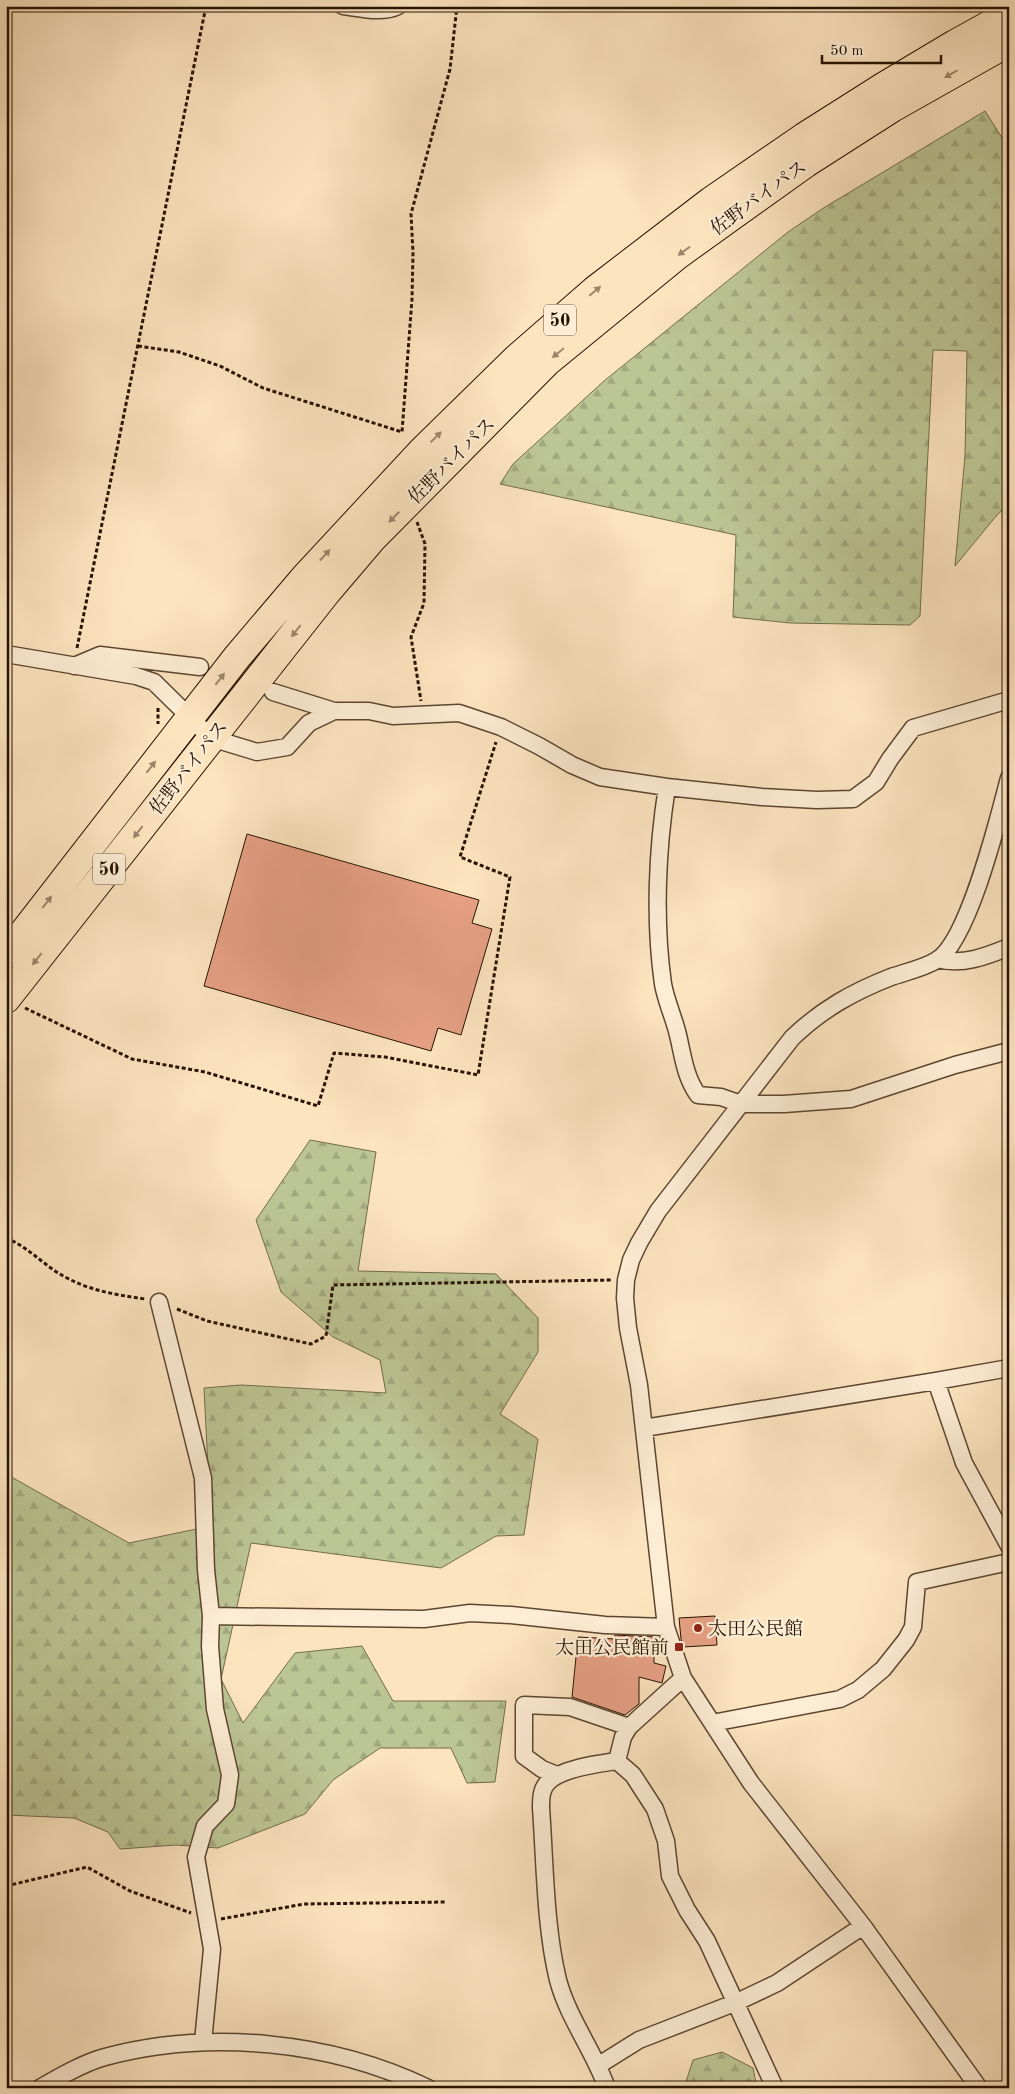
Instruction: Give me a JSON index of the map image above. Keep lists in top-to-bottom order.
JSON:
{
  "streets": {
    "highway": ["佐野バイパス", "50"]
  },
  "places": {
    "other": ["太田公民館"],
    "transit": ["太田公民館前"]
  },
  "scale_bar": "50 m"
}
